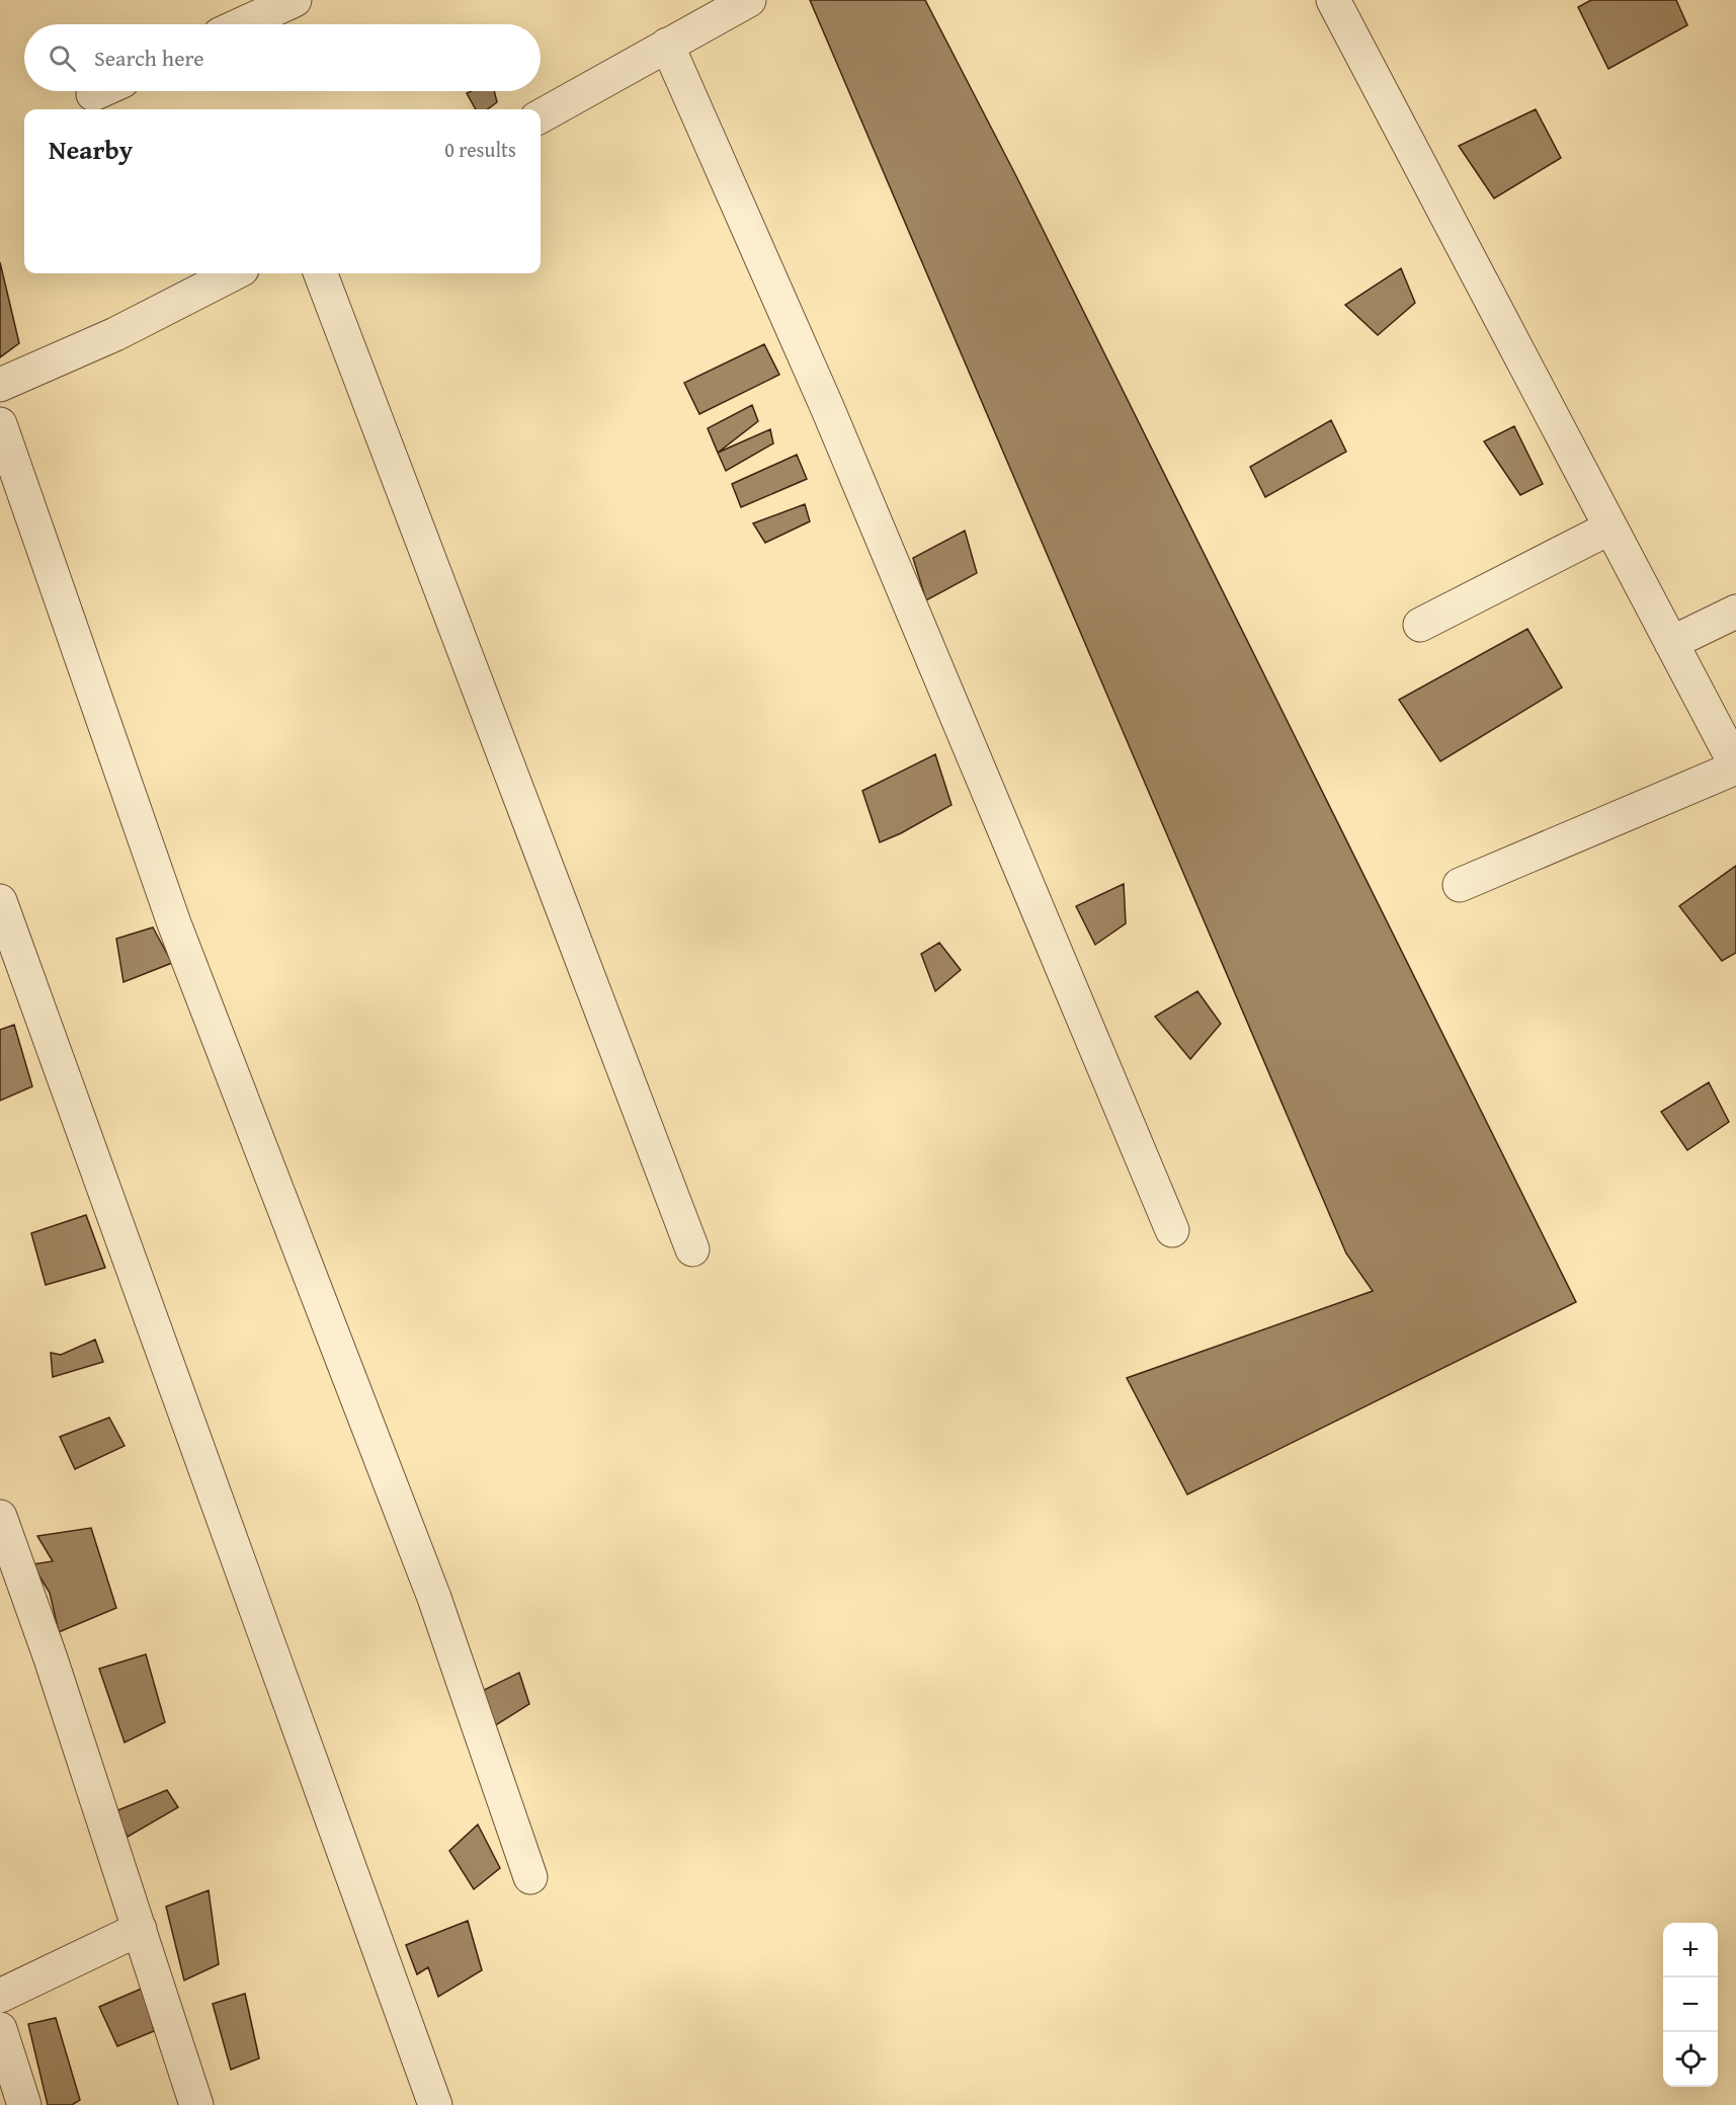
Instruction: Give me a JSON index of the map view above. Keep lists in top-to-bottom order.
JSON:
{
  "page": {
    "search": "Search here",
    "heading": ["Nearby", "0 results"],
    "map_buttons": ["+", "−"]
  }
}
